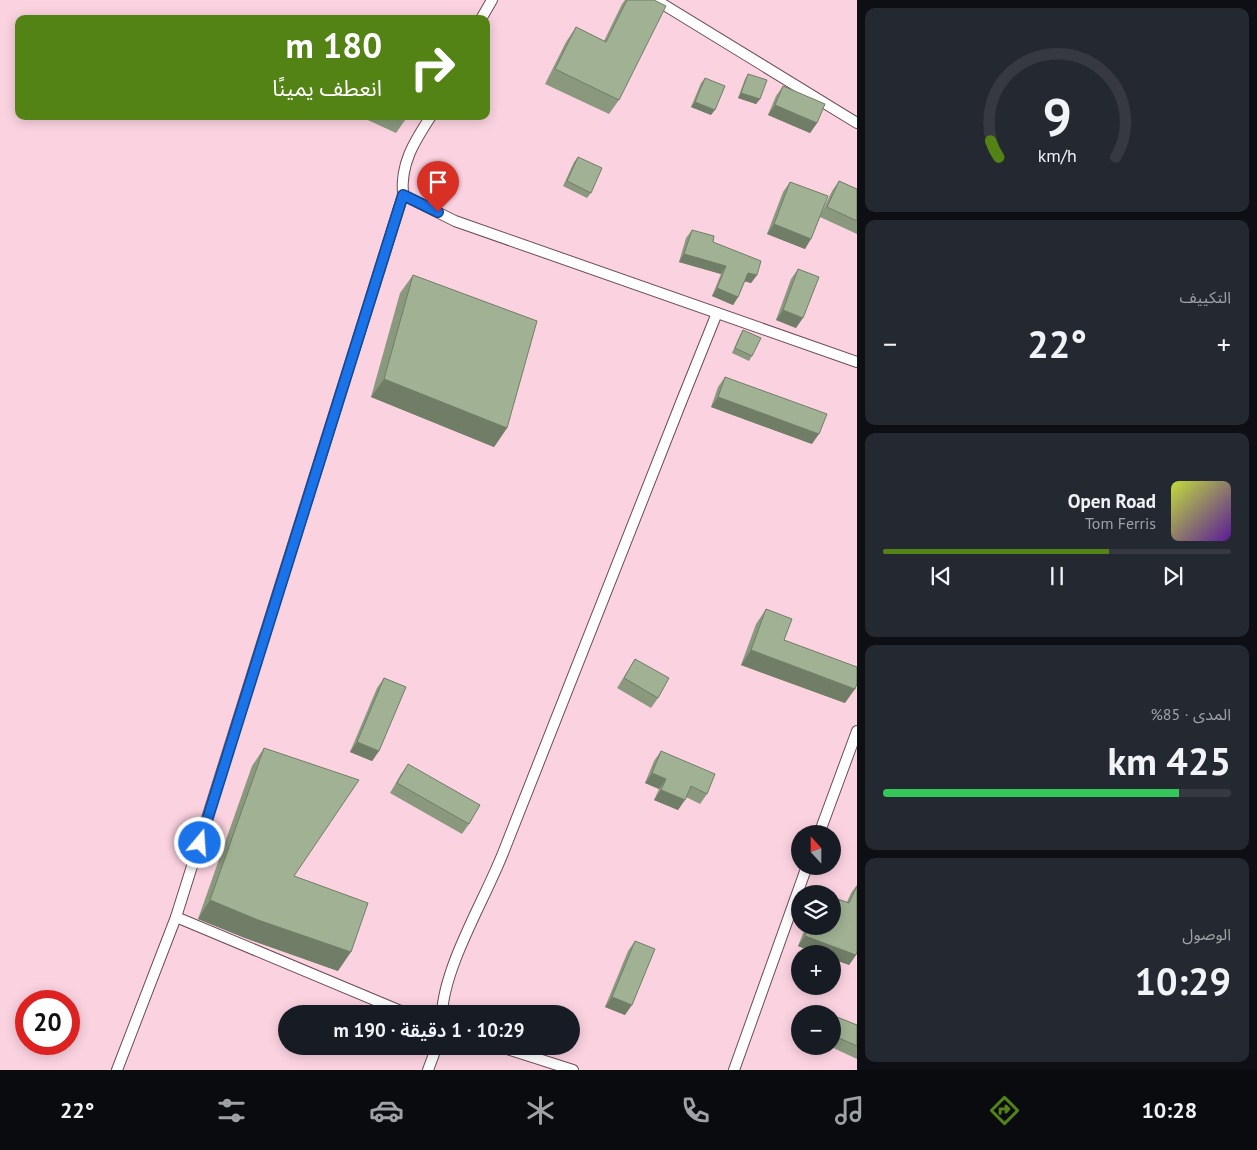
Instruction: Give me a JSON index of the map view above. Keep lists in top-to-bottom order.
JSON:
{
  "north": "top",
  "page": {
    "turn": ["180 m", "انعطف يمينًا"],
    "tile": [
      "التكييف",
      ["المدى · 85%", "425 km"],
      ["الوصول", "10:29"]
    ],
    "heat": ["−", "22°", "+"],
    "song": ["Open Road", "Tom Ferris"],
    "map_buttons": ["+", "−"],
    "limit": "20",
    "trip": "10:29 · 1 دقيقة · 190 m",
    "tabs": ["10:28", "22°"],
    "gauge": ["9", "km/h"]
  }
}
